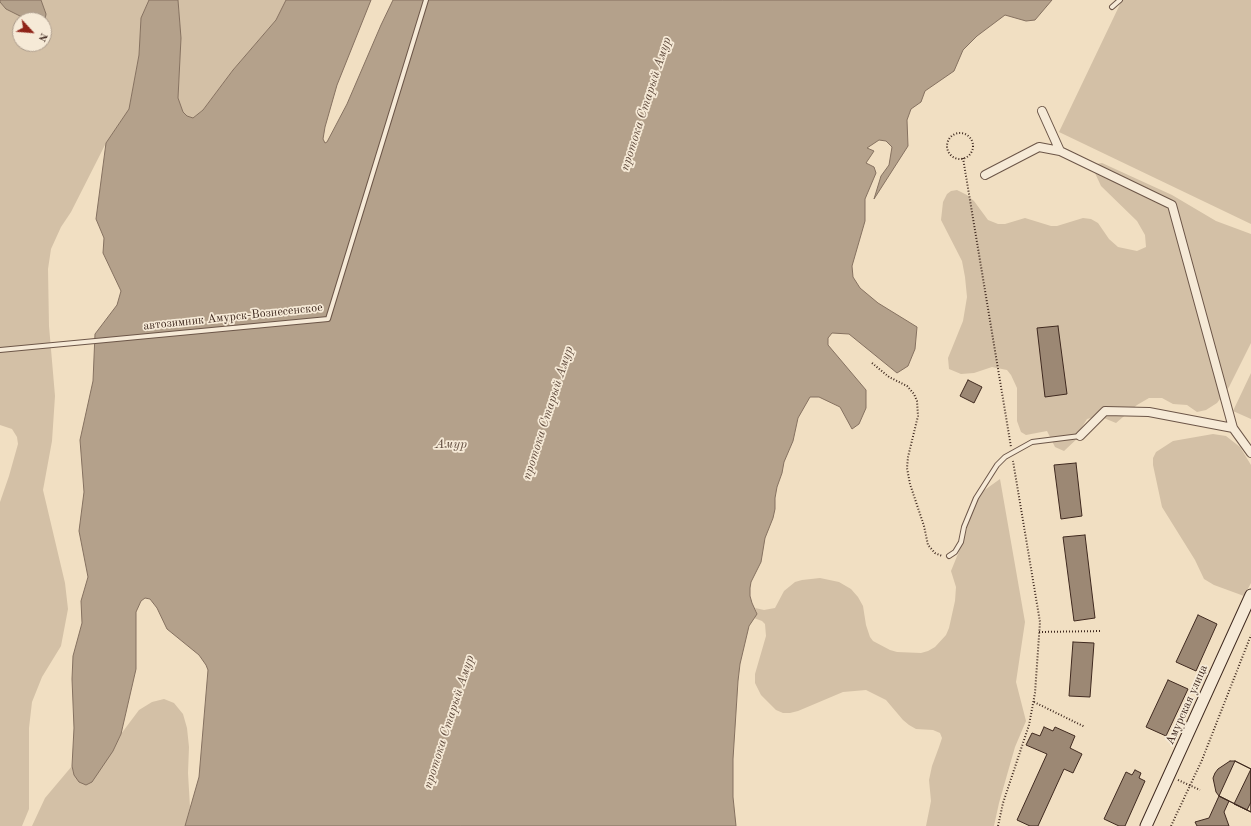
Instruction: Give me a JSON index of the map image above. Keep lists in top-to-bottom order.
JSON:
{
  "streets": {
    "street": ["Амурская улица"],
    "lane": ["автозимник Амурск-Вознесенское"]
  },
  "water": ["протока Старый Амур", "Амур"],
  "north": "bottom right"
}
